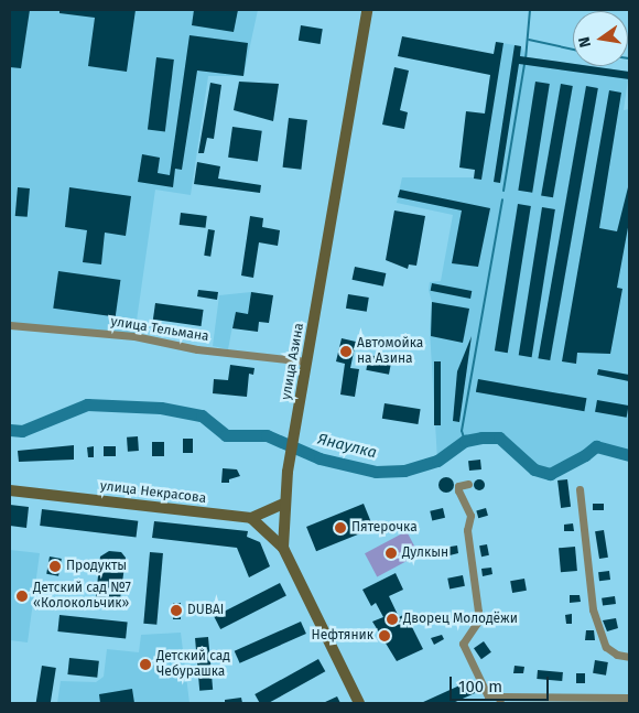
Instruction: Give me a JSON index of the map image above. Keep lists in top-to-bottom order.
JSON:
{
  "streets": {
    "street": ["улица Тельмана", "улица Азина", "улица Некрасова"]
  },
  "crossings": [
    ["улица Тельмана", "улица Азина"]
  ],
  "water": ["Янаулка"],
  "places": [
    "Автомойка на Азина",
    "Пятерочка",
    "Дулкын",
    "Продукты",
    "Детский сад №7 «Колокольчик»",
    "DUBAI",
    "Дворец Молодёжи",
    "Нефтяник",
    "Детский сад Чебурашка"
  ],
  "scale_bar": "100 m",
  "north": "left"
}
